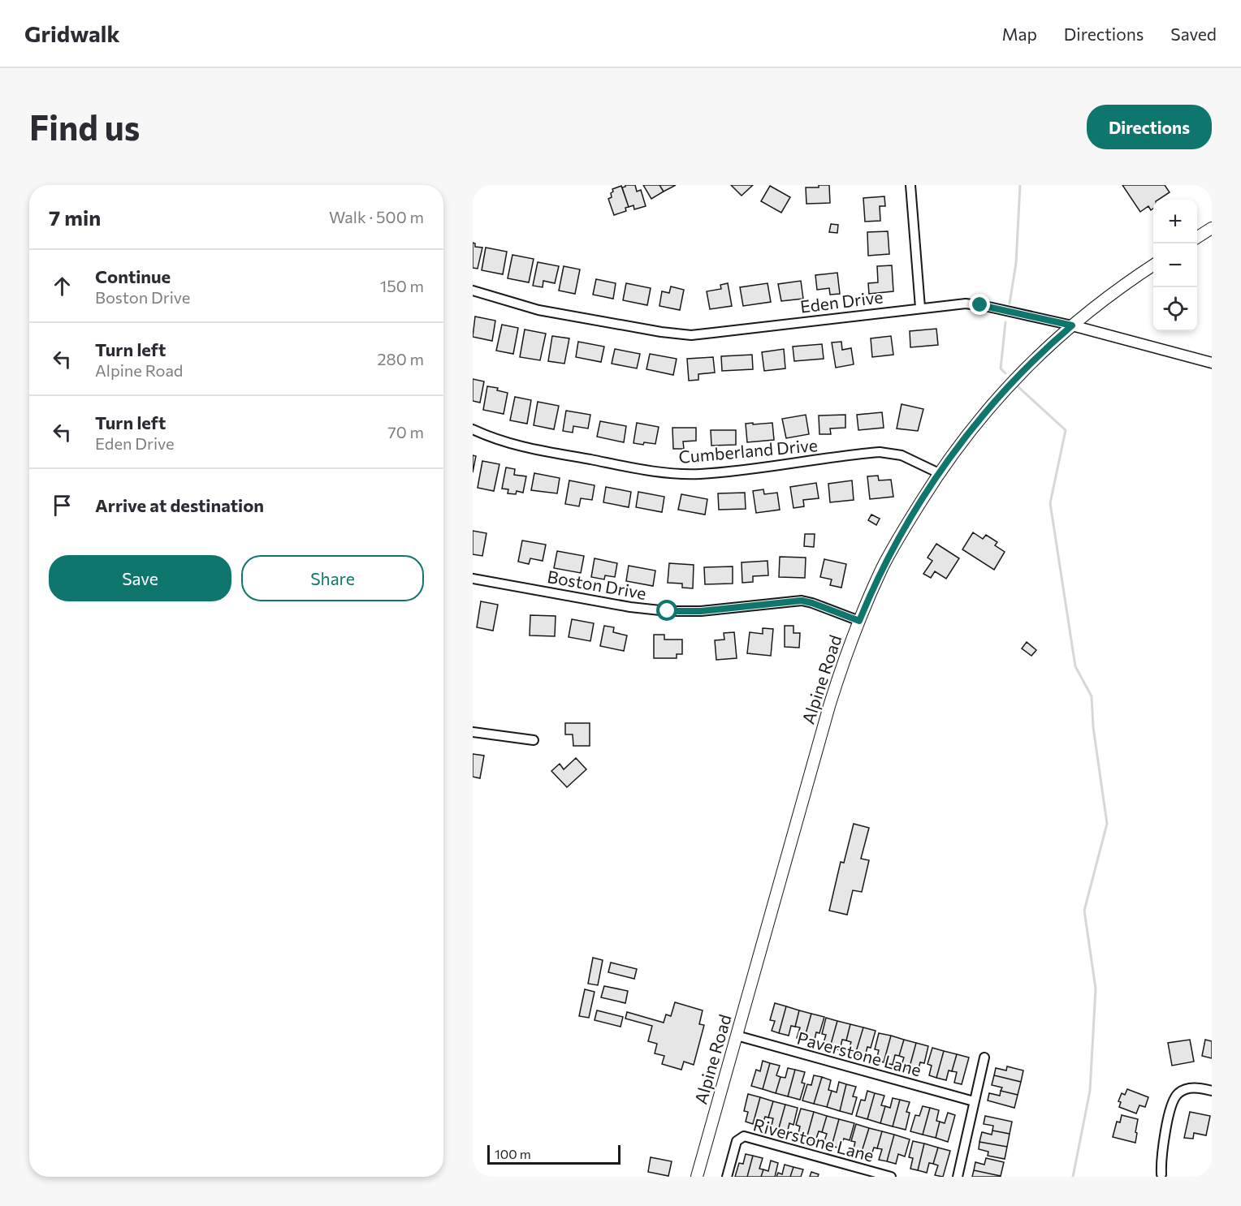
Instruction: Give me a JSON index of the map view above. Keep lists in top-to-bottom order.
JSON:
{
  "streets": {
    "main road": ["Alpine Road"],
    "street": [
      "Eden Drive",
      "Cumberland Drive",
      "Boston Drive",
      "Paverstone Lane",
      "Riverstone Lane"
    ]
  },
  "crossings": [
    ["Eden Drive", "Alpine Road"],
    ["Cumberland Drive", "Alpine Road"],
    ["Boston Drive", "Alpine Road"],
    ["Alpine Road", "Paverstone Lane"]
  ],
  "scale_bar": "100 m",
  "page": {
    "header": "Gridwalk",
    "nav": ["Map", "Directions", "Saved"],
    "buttons": [
      "Directions",
      ["Save", "Share"]
    ],
    "title": "Find us",
    "heading": ["7 min", "Walk · 500 m"],
    "map_buttons": ["+", "−"],
    "list": [
      ["Continue", "Boston Drive", "150 m"],
      ["Turn left", "Alpine Road", "280 m"],
      ["Turn left", "Eden Drive", "70 m"],
      "Arrive at destination"
    ],
    "scale": "100 m"
  }
}
